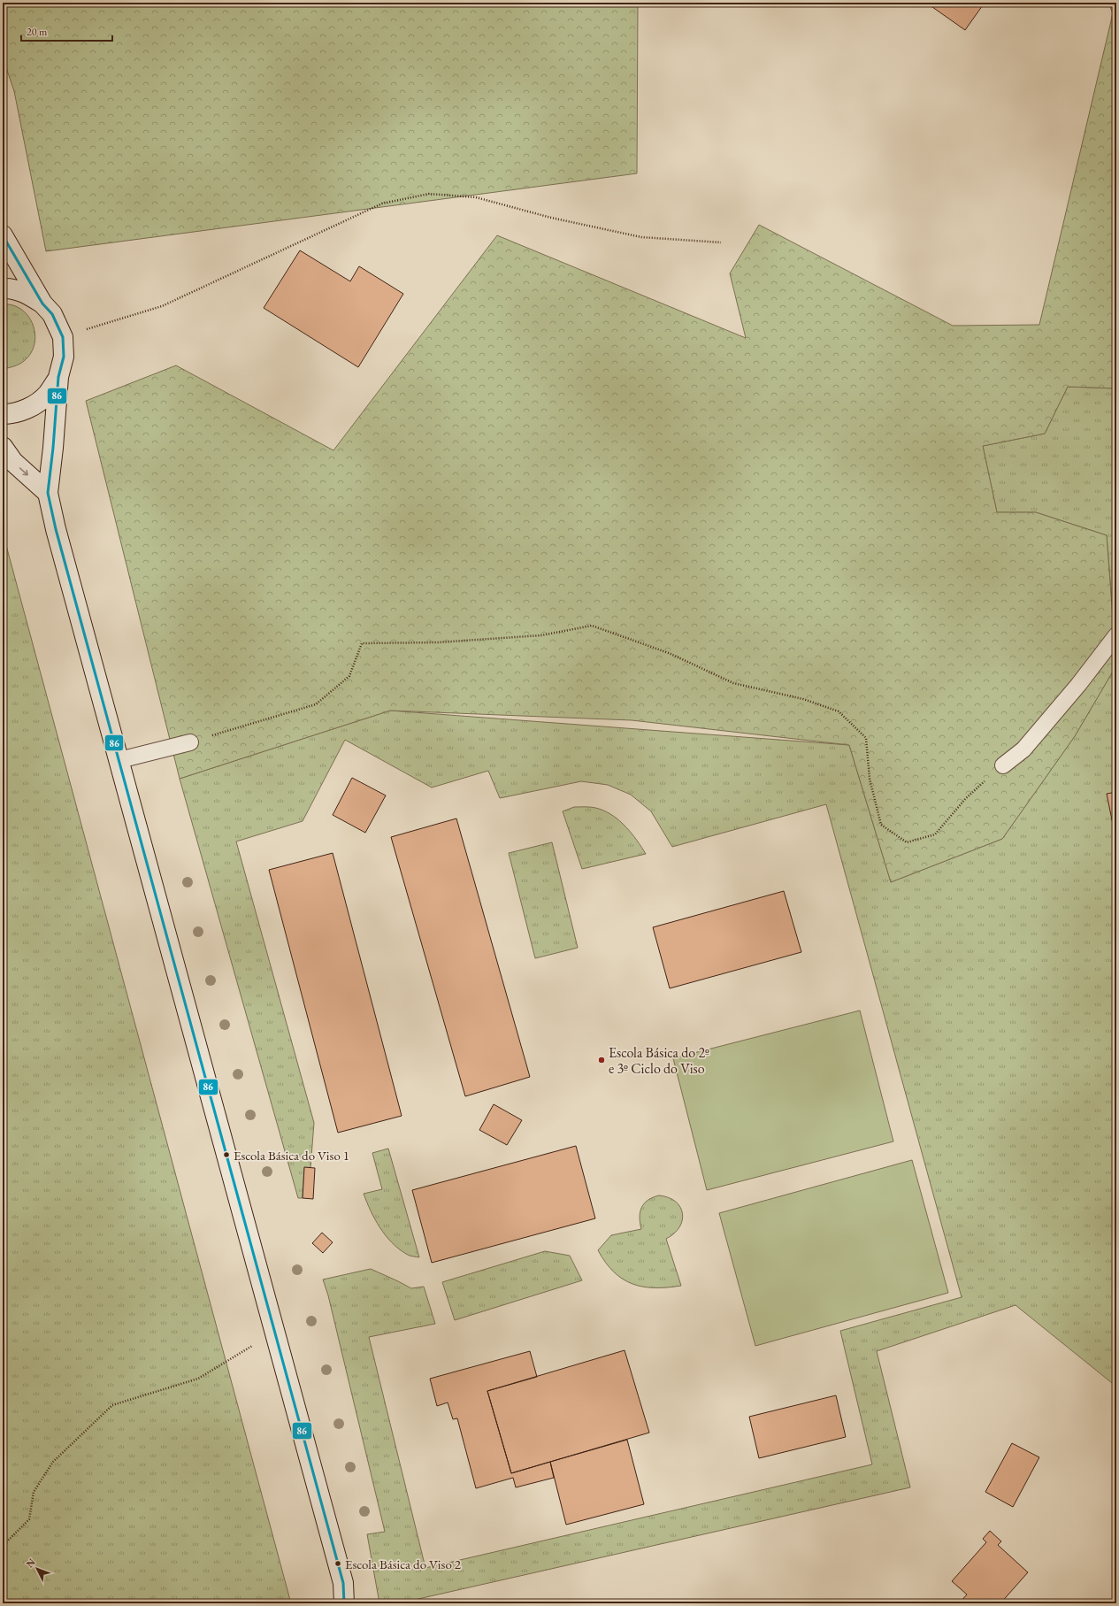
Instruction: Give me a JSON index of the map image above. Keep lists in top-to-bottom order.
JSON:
{
  "places": ["Escola Básica do 2º e 3º Ciclo do Viso", "Escola Básica do Viso 1", "Escola Básica do Viso 2"],
  "lines": ["transit line 86"],
  "scale_bar": "20 m",
  "north": "top left"
}
